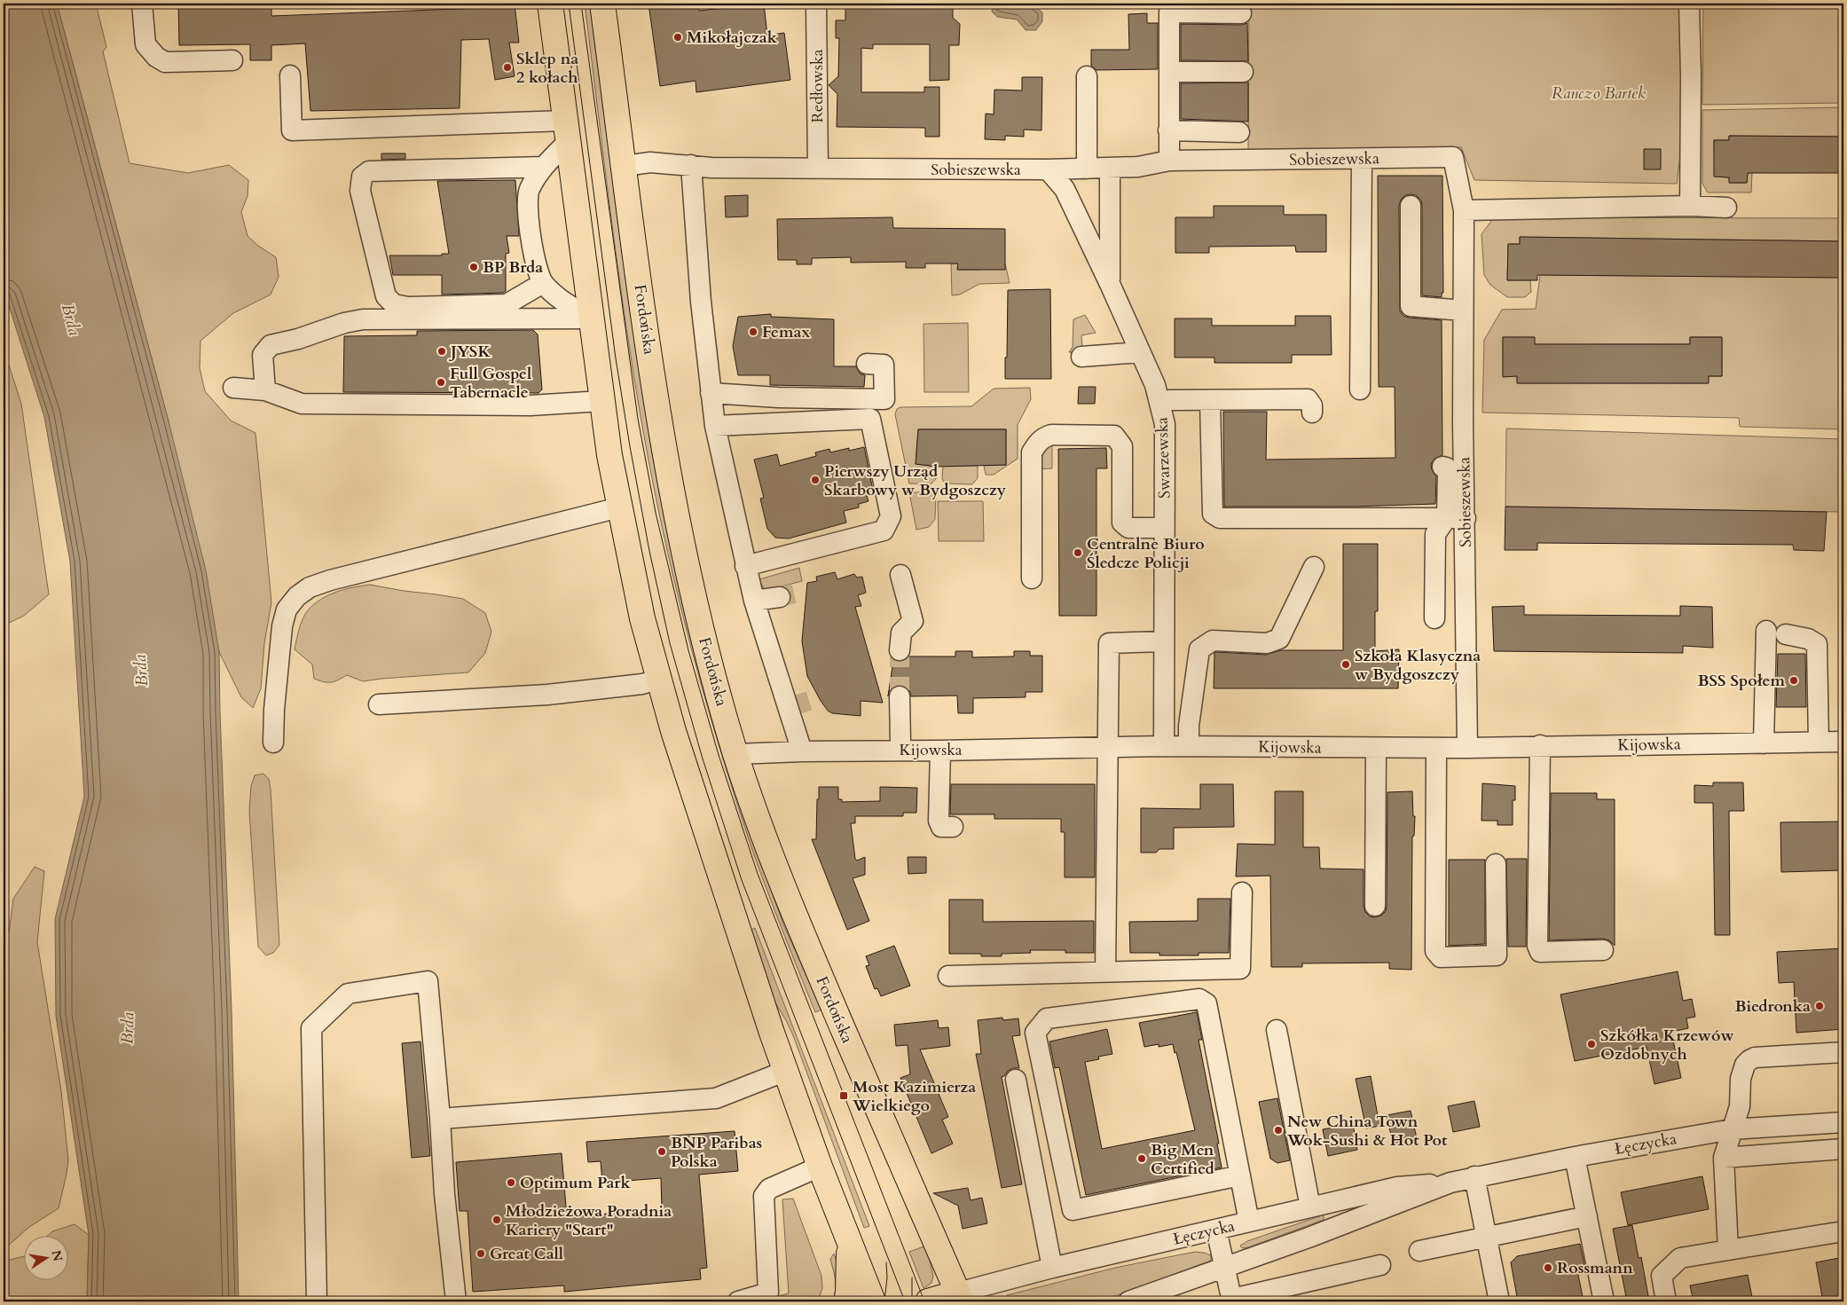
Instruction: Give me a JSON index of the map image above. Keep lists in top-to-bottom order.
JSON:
{
  "streets": {
    "main road": ["Fordońska"],
    "street": [
      "Redłowska",
      "Sobieszewska",
      "Swarzewska",
      "Kijowska",
      "Łęczycka"
    ]
  },
  "crossings": [
    ["Redłowska", "Sobieszewska"],
    ["Sobieszewska", "Fordońska"],
    ["Sobieszewska", "Swarzewska"],
    ["Sobieszewska", "Kijowska"],
    ["Fordońska", "Kijowska"],
    ["Fordońska", "Łęczycka"],
    ["Swarzewska", "Kijowska"]
  ],
  "water": ["Brda"],
  "parks": ["Ranczo Bartek"],
  "places": {
    "other": [
      "Mikołajczak",
      "Sklep na 2 kołach",
      "BP Brda",
      "Femax",
      "JYSK",
      "Full Gospel Tabernacle",
      "Pierwszy Urząd Skarbowy w Bydgoszczy",
      "Centralne Biuro Śledcze Policji",
      "Szkoła Klasyczna w Bydgoszczy",
      "BSS Społem",
      "Biedronka",
      "Szkółka Krzewów Ozdobnych",
      "New China Town Wok-Sushi & Hot Pot",
      "BNP Paribas Polska",
      "Big Men Certified",
      "Optimum Park",
      "Młodzieżowa Poradnia Kariery \"Start\"",
      "Great Call",
      "Rossmann"
    ],
    "transit": ["Most Kazimierza Wielkiego"]
  },
  "north": "right"
}
